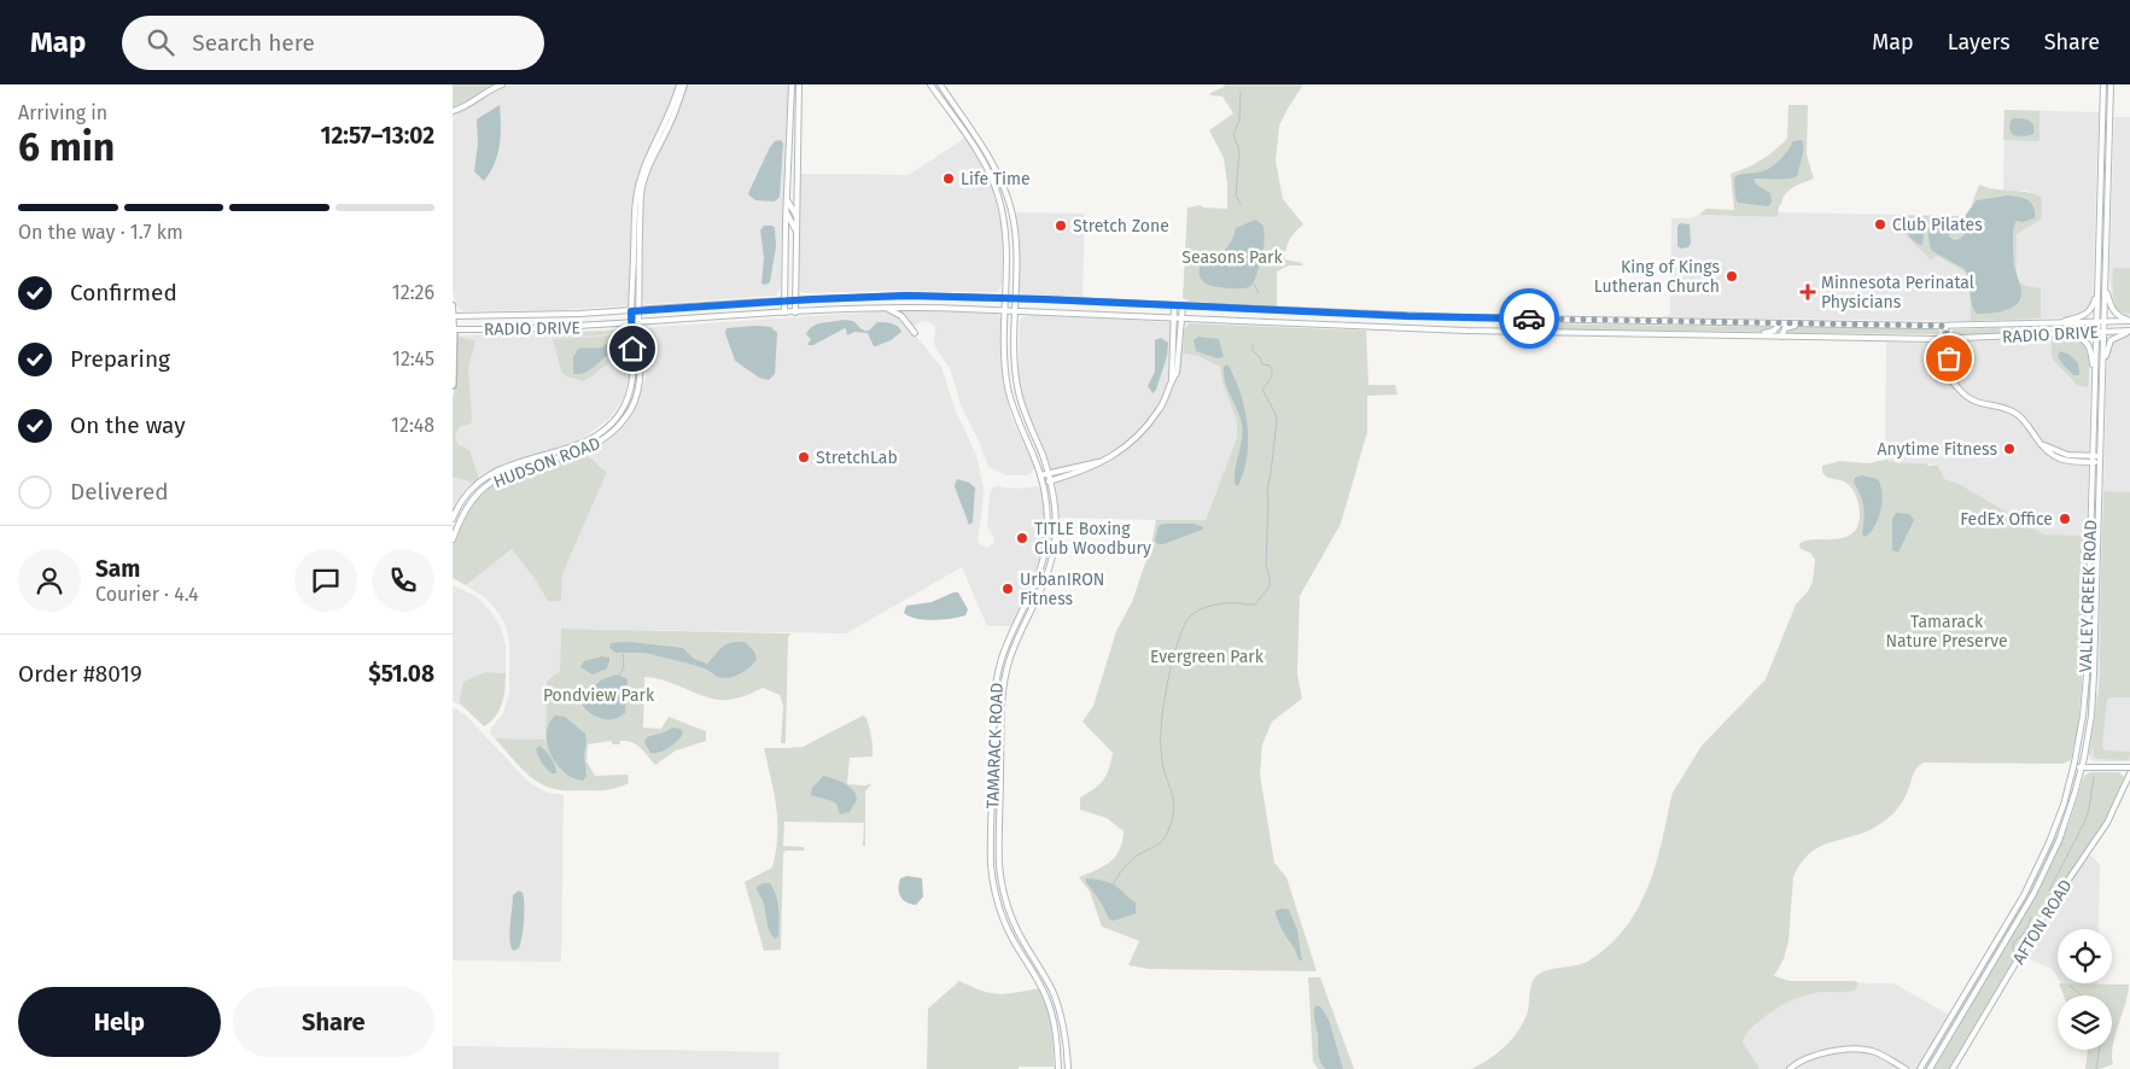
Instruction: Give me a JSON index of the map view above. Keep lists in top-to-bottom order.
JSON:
{
  "streets": {
    "main road": [
      "RADIO DRIVE",
      "HUDSON ROAD",
      "VALLEY CREEK ROAD",
      "TAMARACK ROAD",
      "AFTON ROAD"
    ]
  },
  "crossings": [
    ["RADIO DRIVE", "HUDSON ROAD"],
    ["RADIO DRIVE", "VALLEY CREEK ROAD"],
    ["RADIO DRIVE", "TAMARACK ROAD"]
  ],
  "parks": [
    "Seasons Park",
    "Tamarack Nature Preserve",
    "Evergreen Park",
    "Pondview Park"
  ],
  "places": {
    "other": [
      "Life Time",
      "Club Pilates",
      "Stretch Zone",
      "King of Kings Lutheran Church",
      "Anytime Fitness",
      "StretchLab",
      "FedEx Office",
      "TITLE Boxing Club Woodbury",
      "UrbanIRON Fitness"
    ],
    "health": ["Minnesota Perinatal Physicians"]
  },
  "page": {
    "header": "Map",
    "search": "Search here",
    "nav": ["Map", "Layers", "Share"],
    "heading": ["6 min", "Arriving in", "12:57–13:02"],
    "panel": [
      "Sam",
      "Courier · 4.4",
      "Order #8019",
      "$51.08"
    ],
    "bar": "On the way · 1.7 km",
    "list": [
      ["Confirmed", "12:26"],
      ["Preparing", "12:45"],
      ["On the way", "12:48"],
      "Delivered"
    ],
    "buttons": ["Help", "Share"]
  }
}
